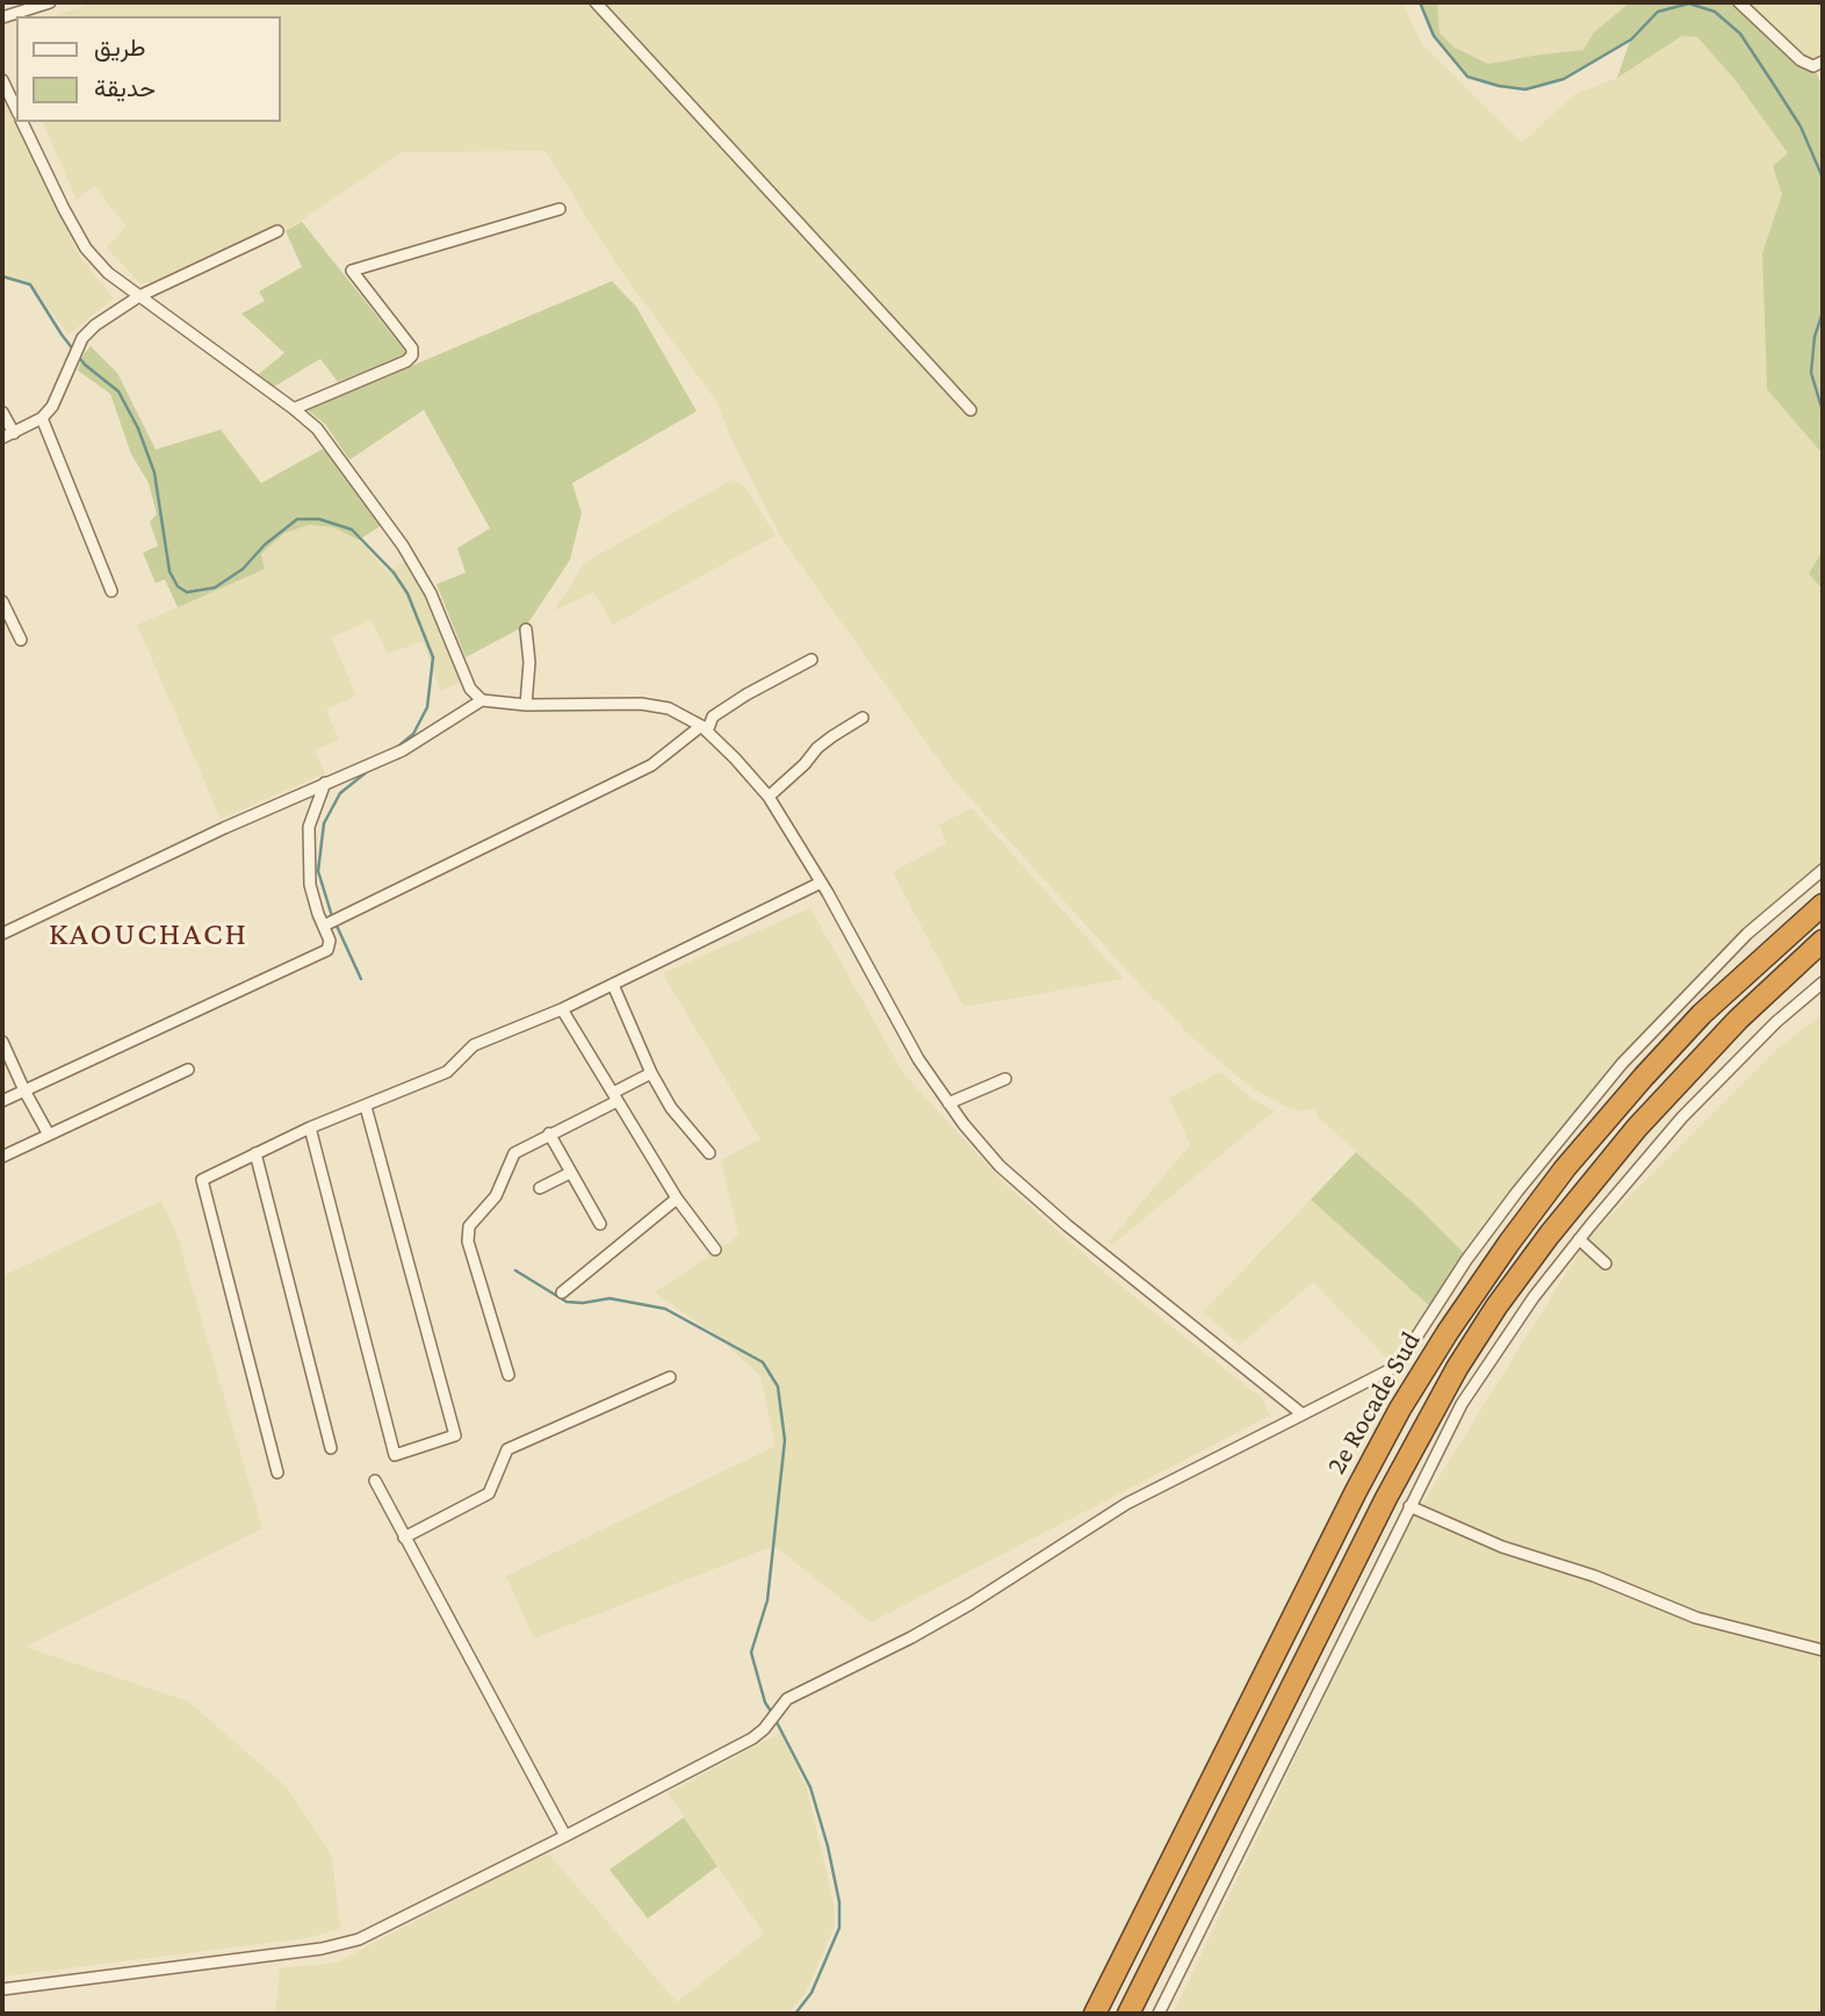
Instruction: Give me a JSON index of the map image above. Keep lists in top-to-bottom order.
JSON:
{
  "streets": {
    "highway": ["2e Rocade Sud"]
  },
  "districts": ["KAOUCHACH"],
  "legend": ["طريق", "حديقة"]
}
